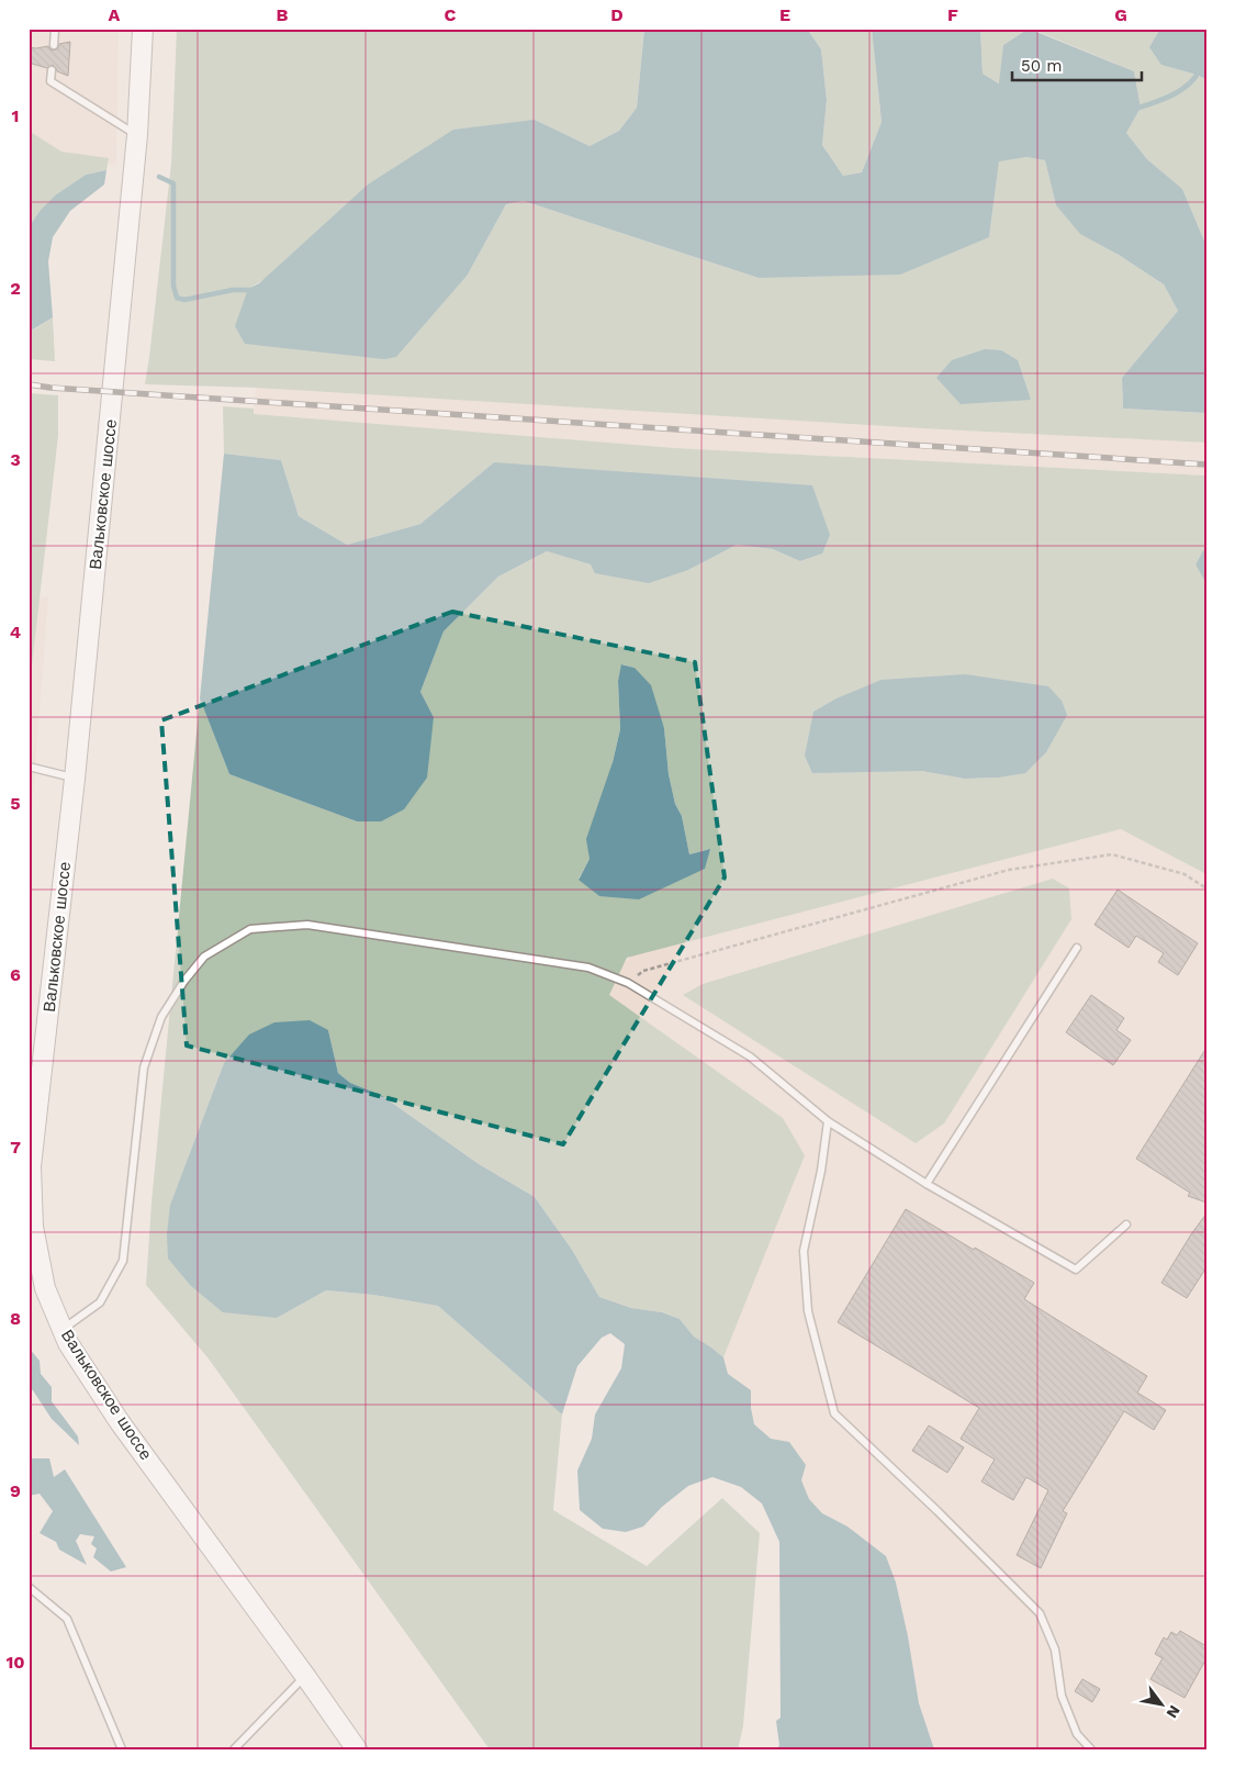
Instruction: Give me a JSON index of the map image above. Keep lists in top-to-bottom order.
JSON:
{
  "streets": {
    "main road": ["Вальковское шоссе"]
  },
  "scale_bar": "50 m",
  "north": "bottom right",
  "grid": {
    "columns": [
      "A",
      "B",
      "C",
      "D",
      "E",
      "F",
      "G"
    ],
    "rows": [
      "1",
      "2",
      "3",
      "4",
      "5",
      "6",
      "7",
      "8",
      "9",
      "10"
    ]
  }
}
